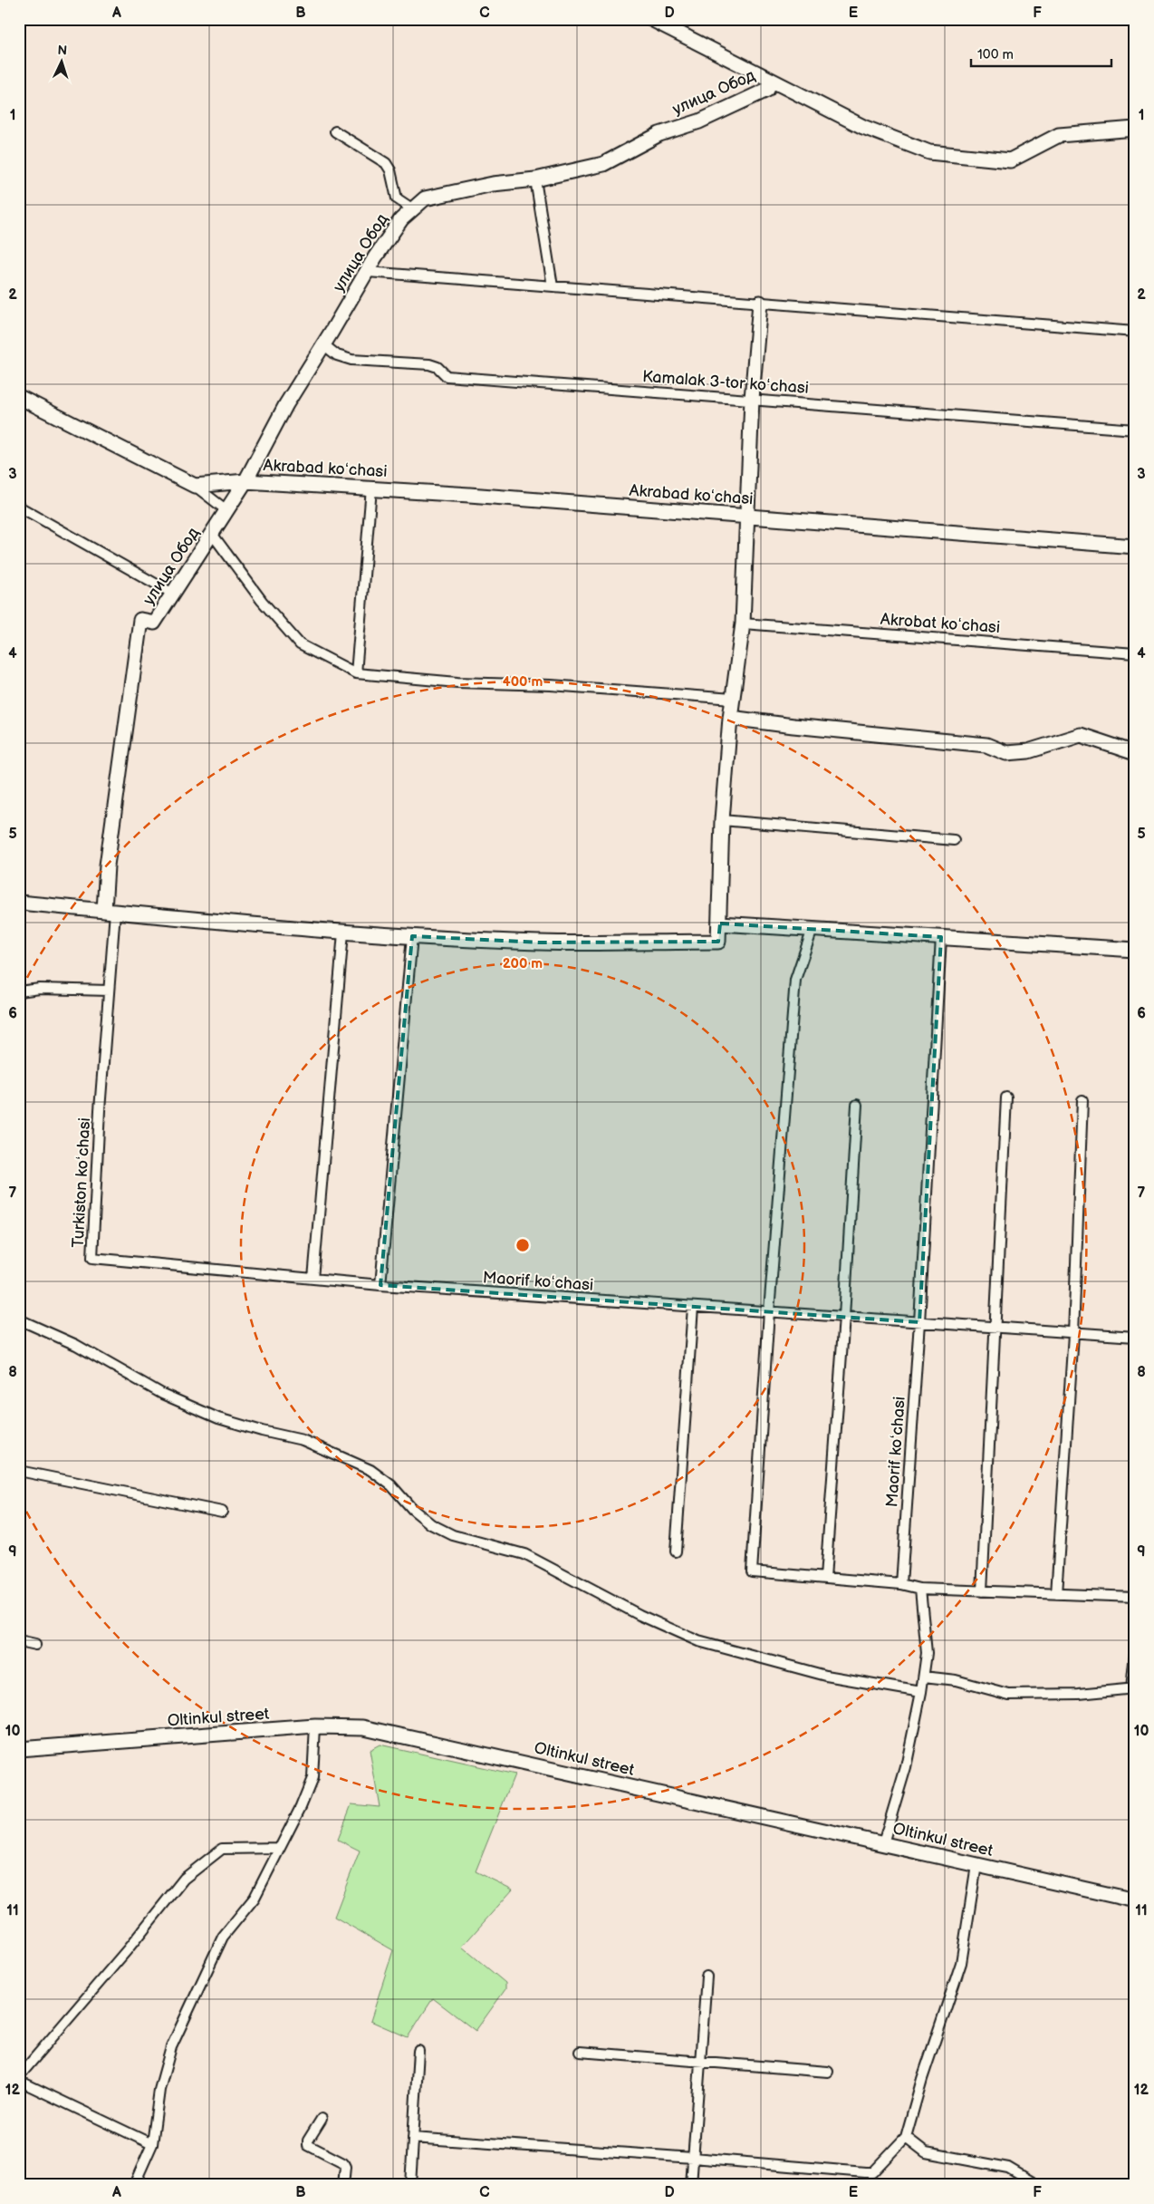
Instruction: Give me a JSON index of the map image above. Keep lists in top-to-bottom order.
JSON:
{
  "streets": {
    "street": [
      "улица Обод",
      "Kamalak 3-tor koʻchasi",
      "Akrabad koʻchasi",
      "Akrobat koʻchasi",
      "Turkiston koʻchasi",
      "Maorif koʻchasi",
      "Oltinkul street"
    ]
  },
  "crossings": [
    ["улица Обод", "Kamalak 3-tor koʻchasi"],
    ["улица Обод", "Akrabad koʻchasi"],
    ["Turkiston koʻchasi", "Maorif koʻchasi"]
  ],
  "scale_bar": "100 m",
  "north": "top",
  "grid": {
    "columns": [
      "A",
      "B",
      "C",
      "D",
      "E",
      "F"
    ],
    "rows": [
      "1",
      "2",
      "3",
      "4",
      "5",
      "6",
      "7",
      "8",
      "9",
      "10",
      "11",
      "12"
    ]
  },
  "rings": ["400 m", "200 m"]
}
